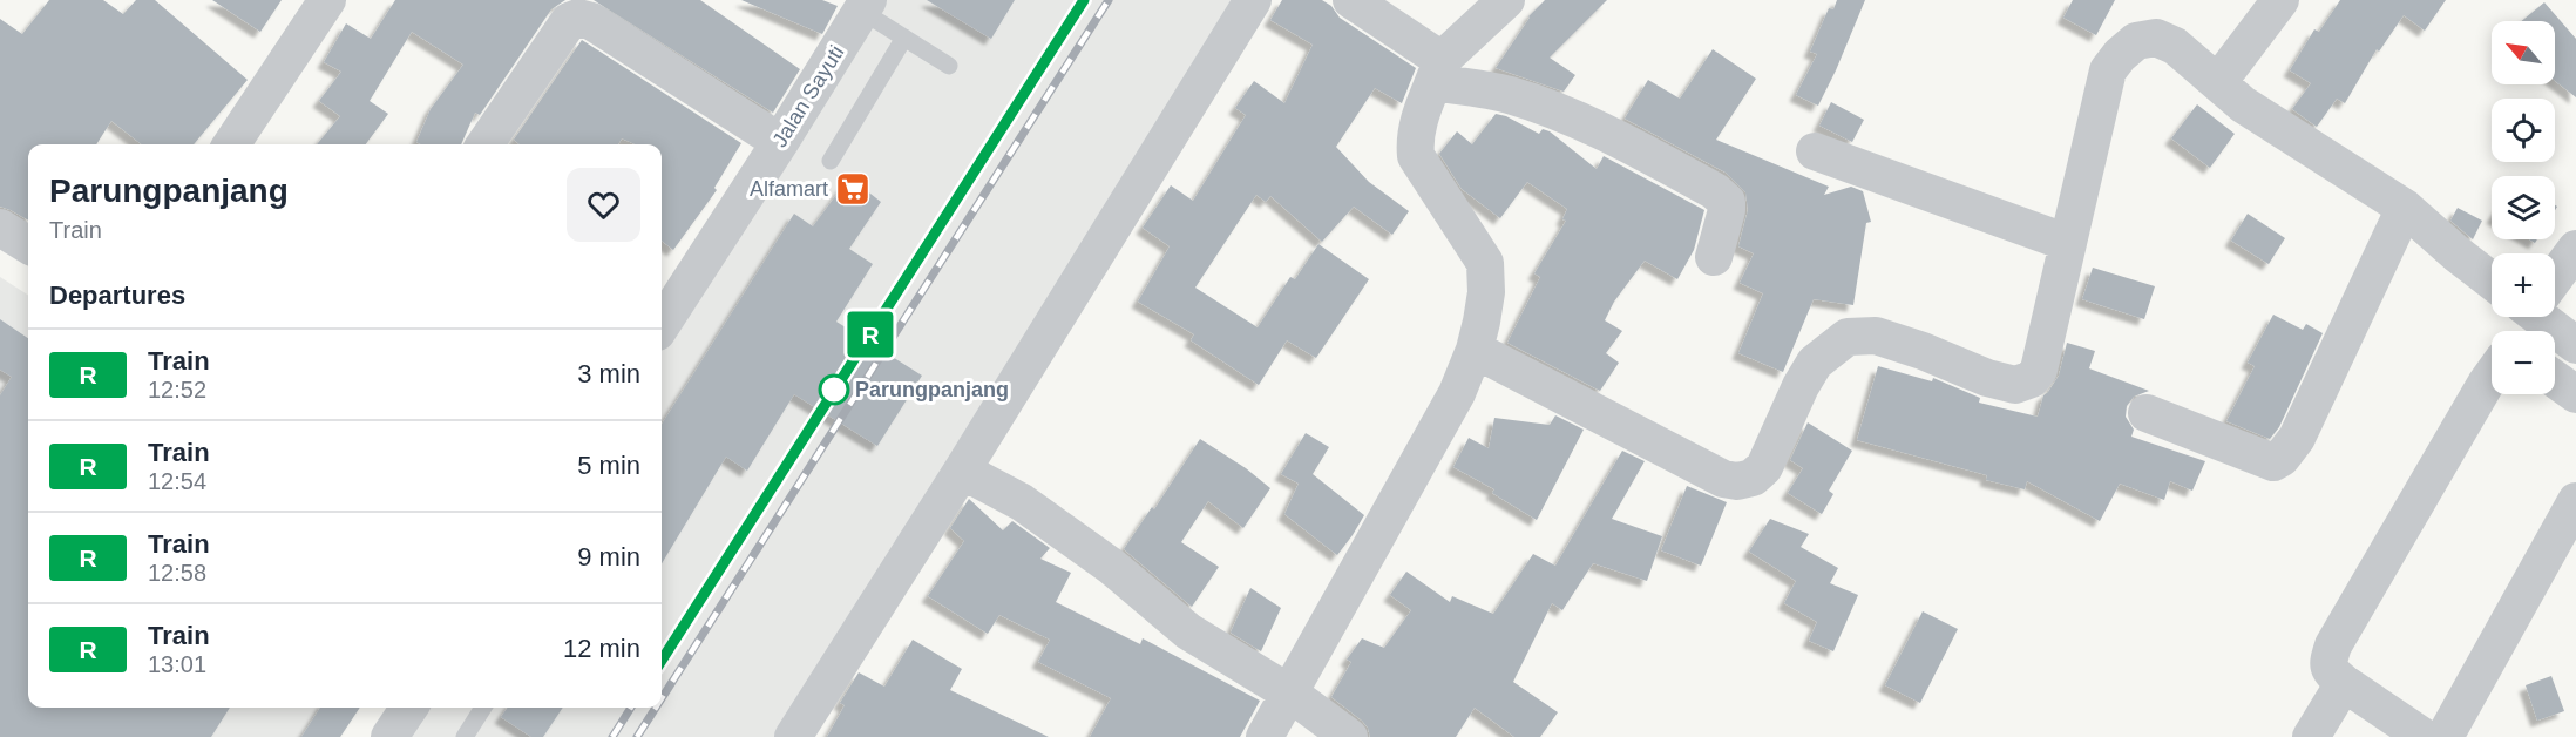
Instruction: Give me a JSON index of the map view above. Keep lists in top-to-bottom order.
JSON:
{
  "streets": {
    "street": ["Jalan Sayuti"]
  },
  "places": {
    "supermarket": ["Alfamart"],
    "other": ["Parungpanjang"]
  },
  "north": "top left",
  "page": {
    "on_map": "R",
    "map_buttons": ["+", "−"],
    "heading": [
      ["Parungpanjang", "Train"],
      "Departures"
    ],
    "list": [
      {
        "mark": "R",
        "name": "Train",
        "note": "12:52",
        "value": "3 min"
      },
      {
        "mark": "R",
        "name": "Train",
        "note": "12:54",
        "value": "5 min"
      },
      {
        "mark": "R",
        "name": "Train",
        "note": "12:58",
        "value": "9 min"
      },
      {
        "mark": "R",
        "name": "Train",
        "note": "13:01",
        "value": "12 min"
      }
    ]
  }
}
